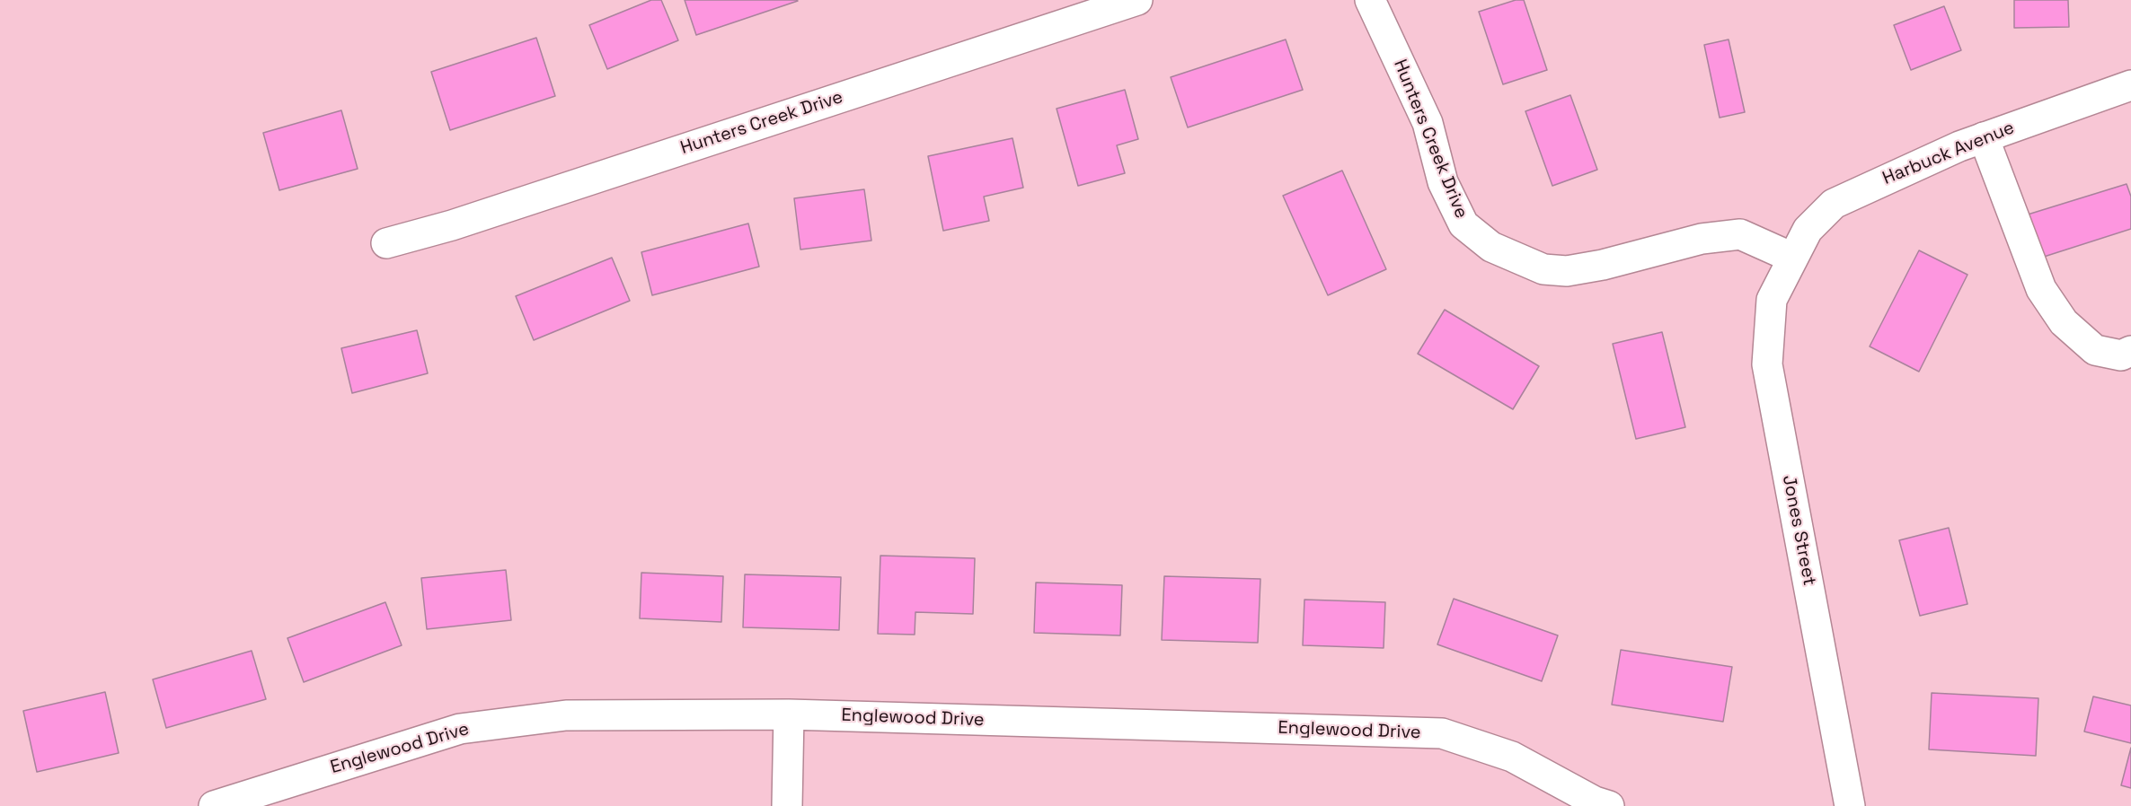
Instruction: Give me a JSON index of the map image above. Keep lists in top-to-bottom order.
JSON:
{
  "streets": {
    "street": [
      "Hunters Creek Drive",
      "Harbuck Avenue",
      "Jones Street",
      "Englewood Drive"
    ]
  },
  "crossings": [
    ["Hunters Creek Drive", "Harbuck Avenue"],
    ["Hunters Creek Drive", "Jones Street"],
    ["Harbuck Avenue", "Jones Street"]
  ]
}
